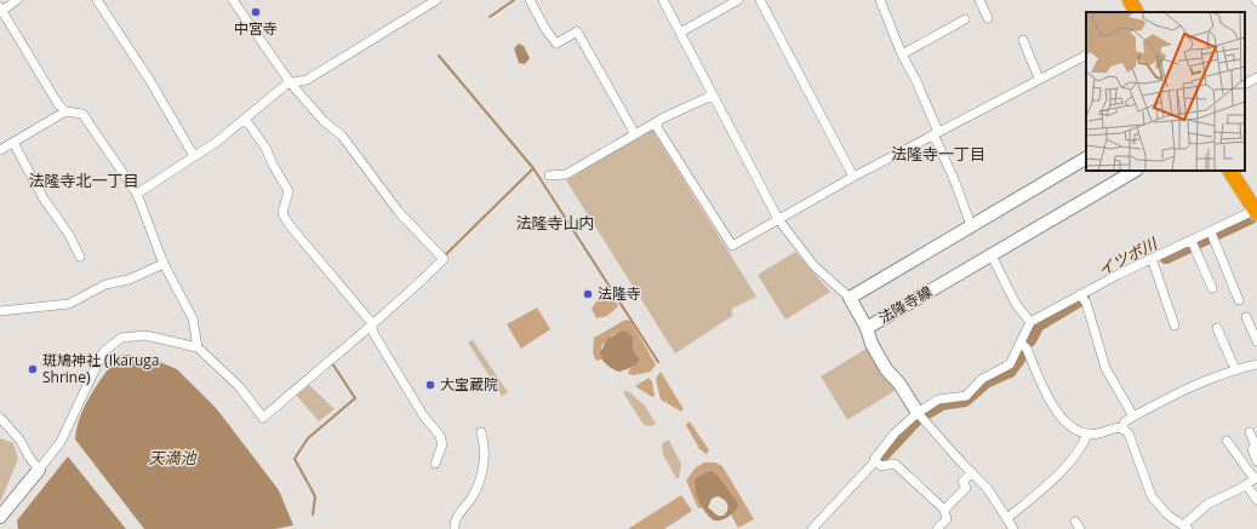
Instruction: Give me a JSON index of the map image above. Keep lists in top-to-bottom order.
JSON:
{
  "streets": {
    "main road": ["法隆寺線"]
  },
  "districts": ["法隆寺一丁目", "法隆寺北一丁目", "法隆寺山内"],
  "water": ["イツボ川", "天満池"],
  "places": [
    "中宮寺",
    "法隆寺",
    "斑鳩神社 (Ikaruga Shrine)",
    "大宝蔵院"
  ]
}
